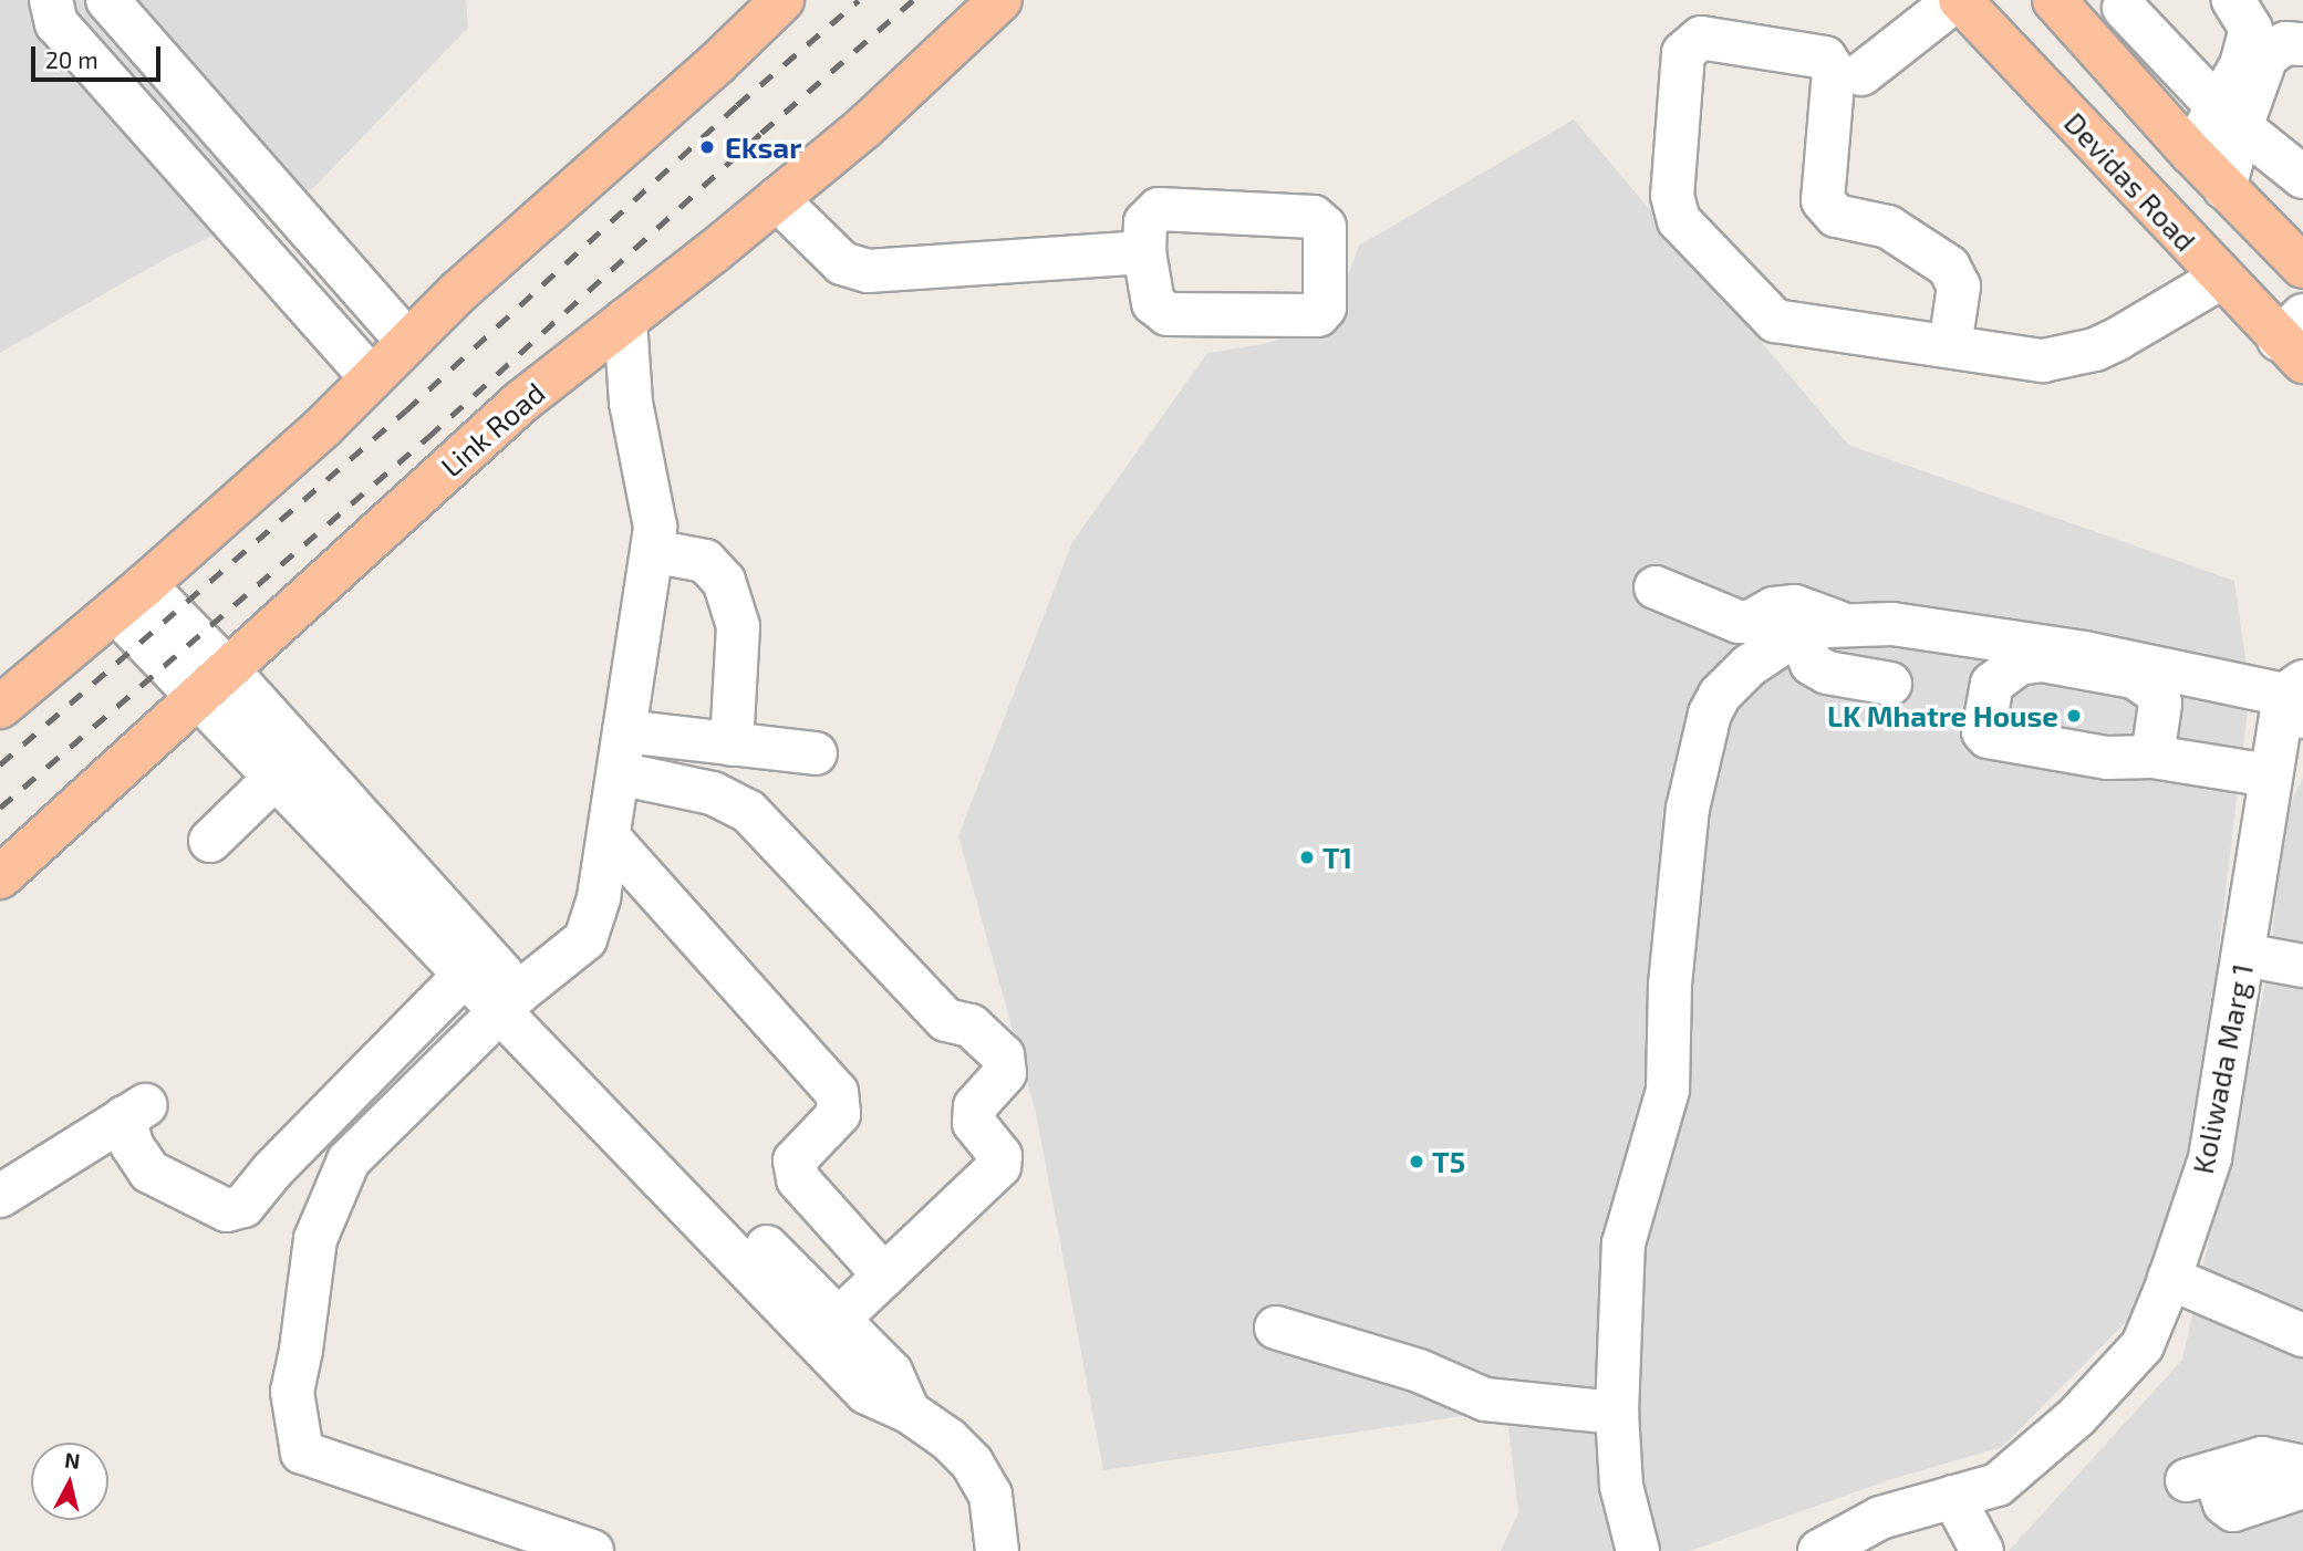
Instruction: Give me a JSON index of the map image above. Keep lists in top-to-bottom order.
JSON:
{
  "streets": {
    "main road": ["Devidas Road", "Link Road"],
    "street": ["Koliwada Marg 1"]
  },
  "places": [
    "Eksar",
    "LK Mhatre House",
    "T1",
    "T5"
  ],
  "scale_bar": "20 m",
  "north": "top"
}
